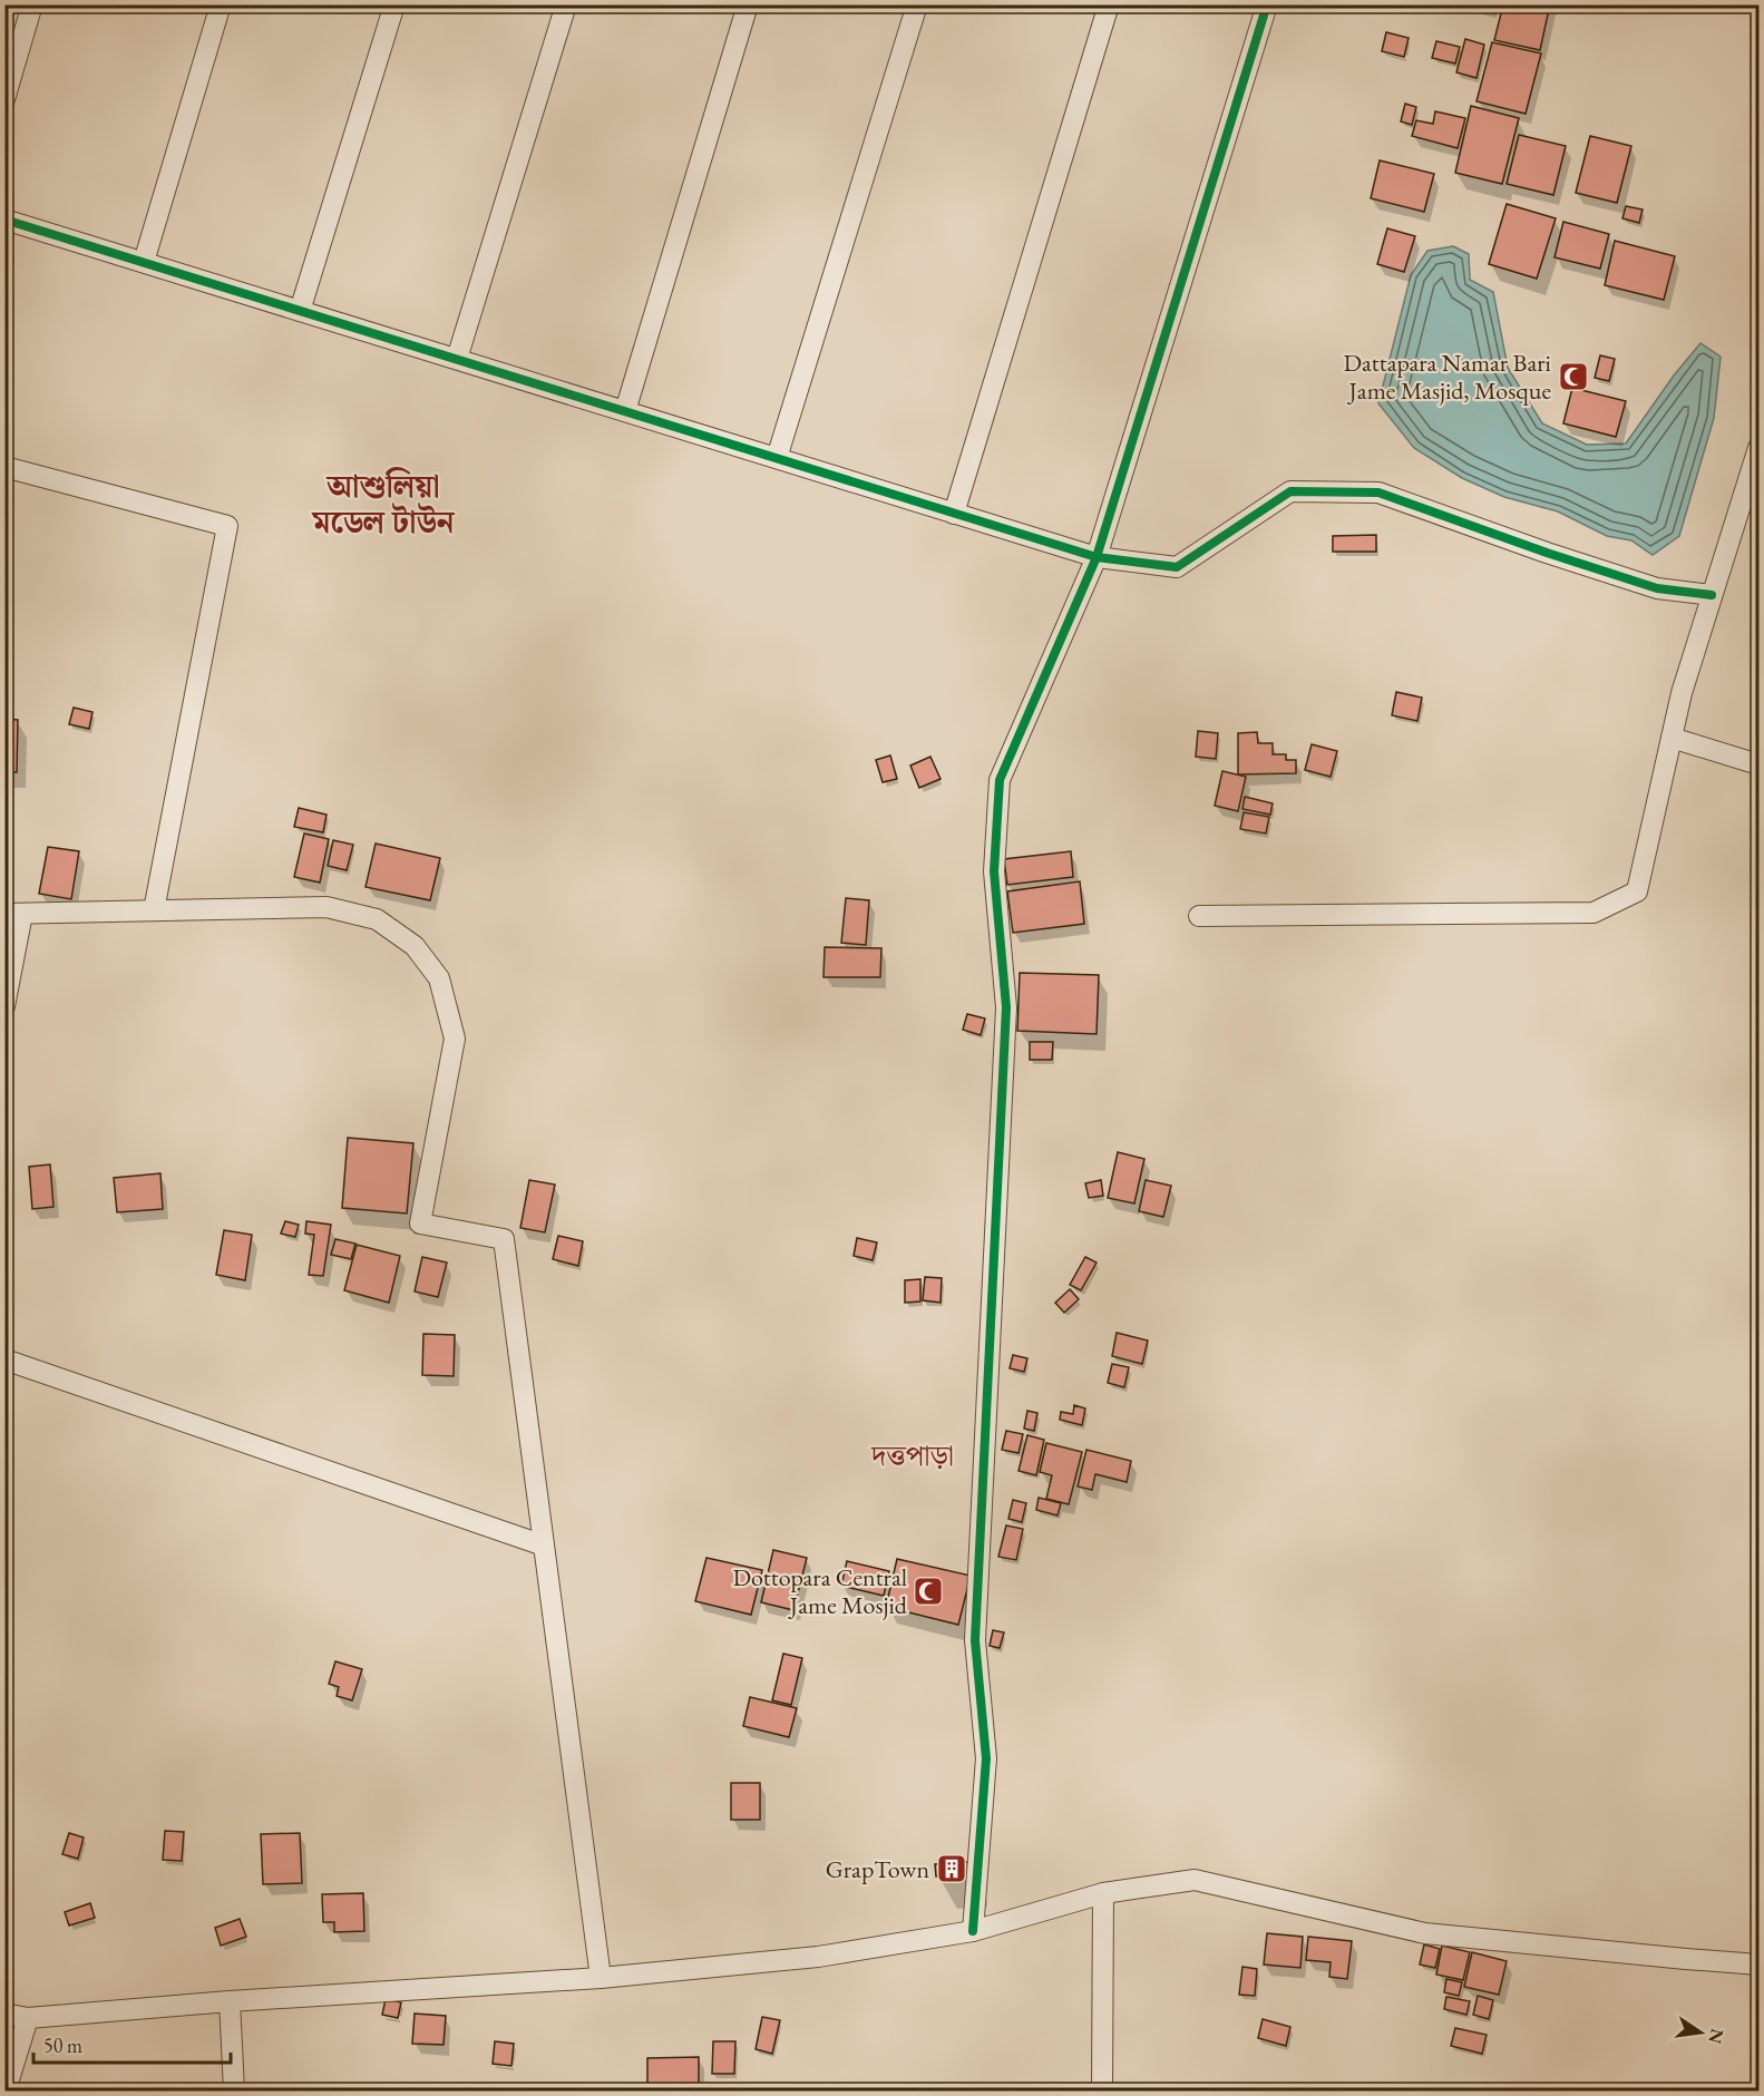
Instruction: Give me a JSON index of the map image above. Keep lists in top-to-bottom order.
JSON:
{
  "districts": ["আশুলিয়া মডেল টাউন", "দত্তপাড়া"],
  "places": {
    "mosque": ["Dattapara Namar Bari Jame Masjid, Mosque", "Dottopara Central Jame Mosjid"],
    "building": ["GrapTown"]
  },
  "scale_bar": "50 m",
  "north": "right"
}
